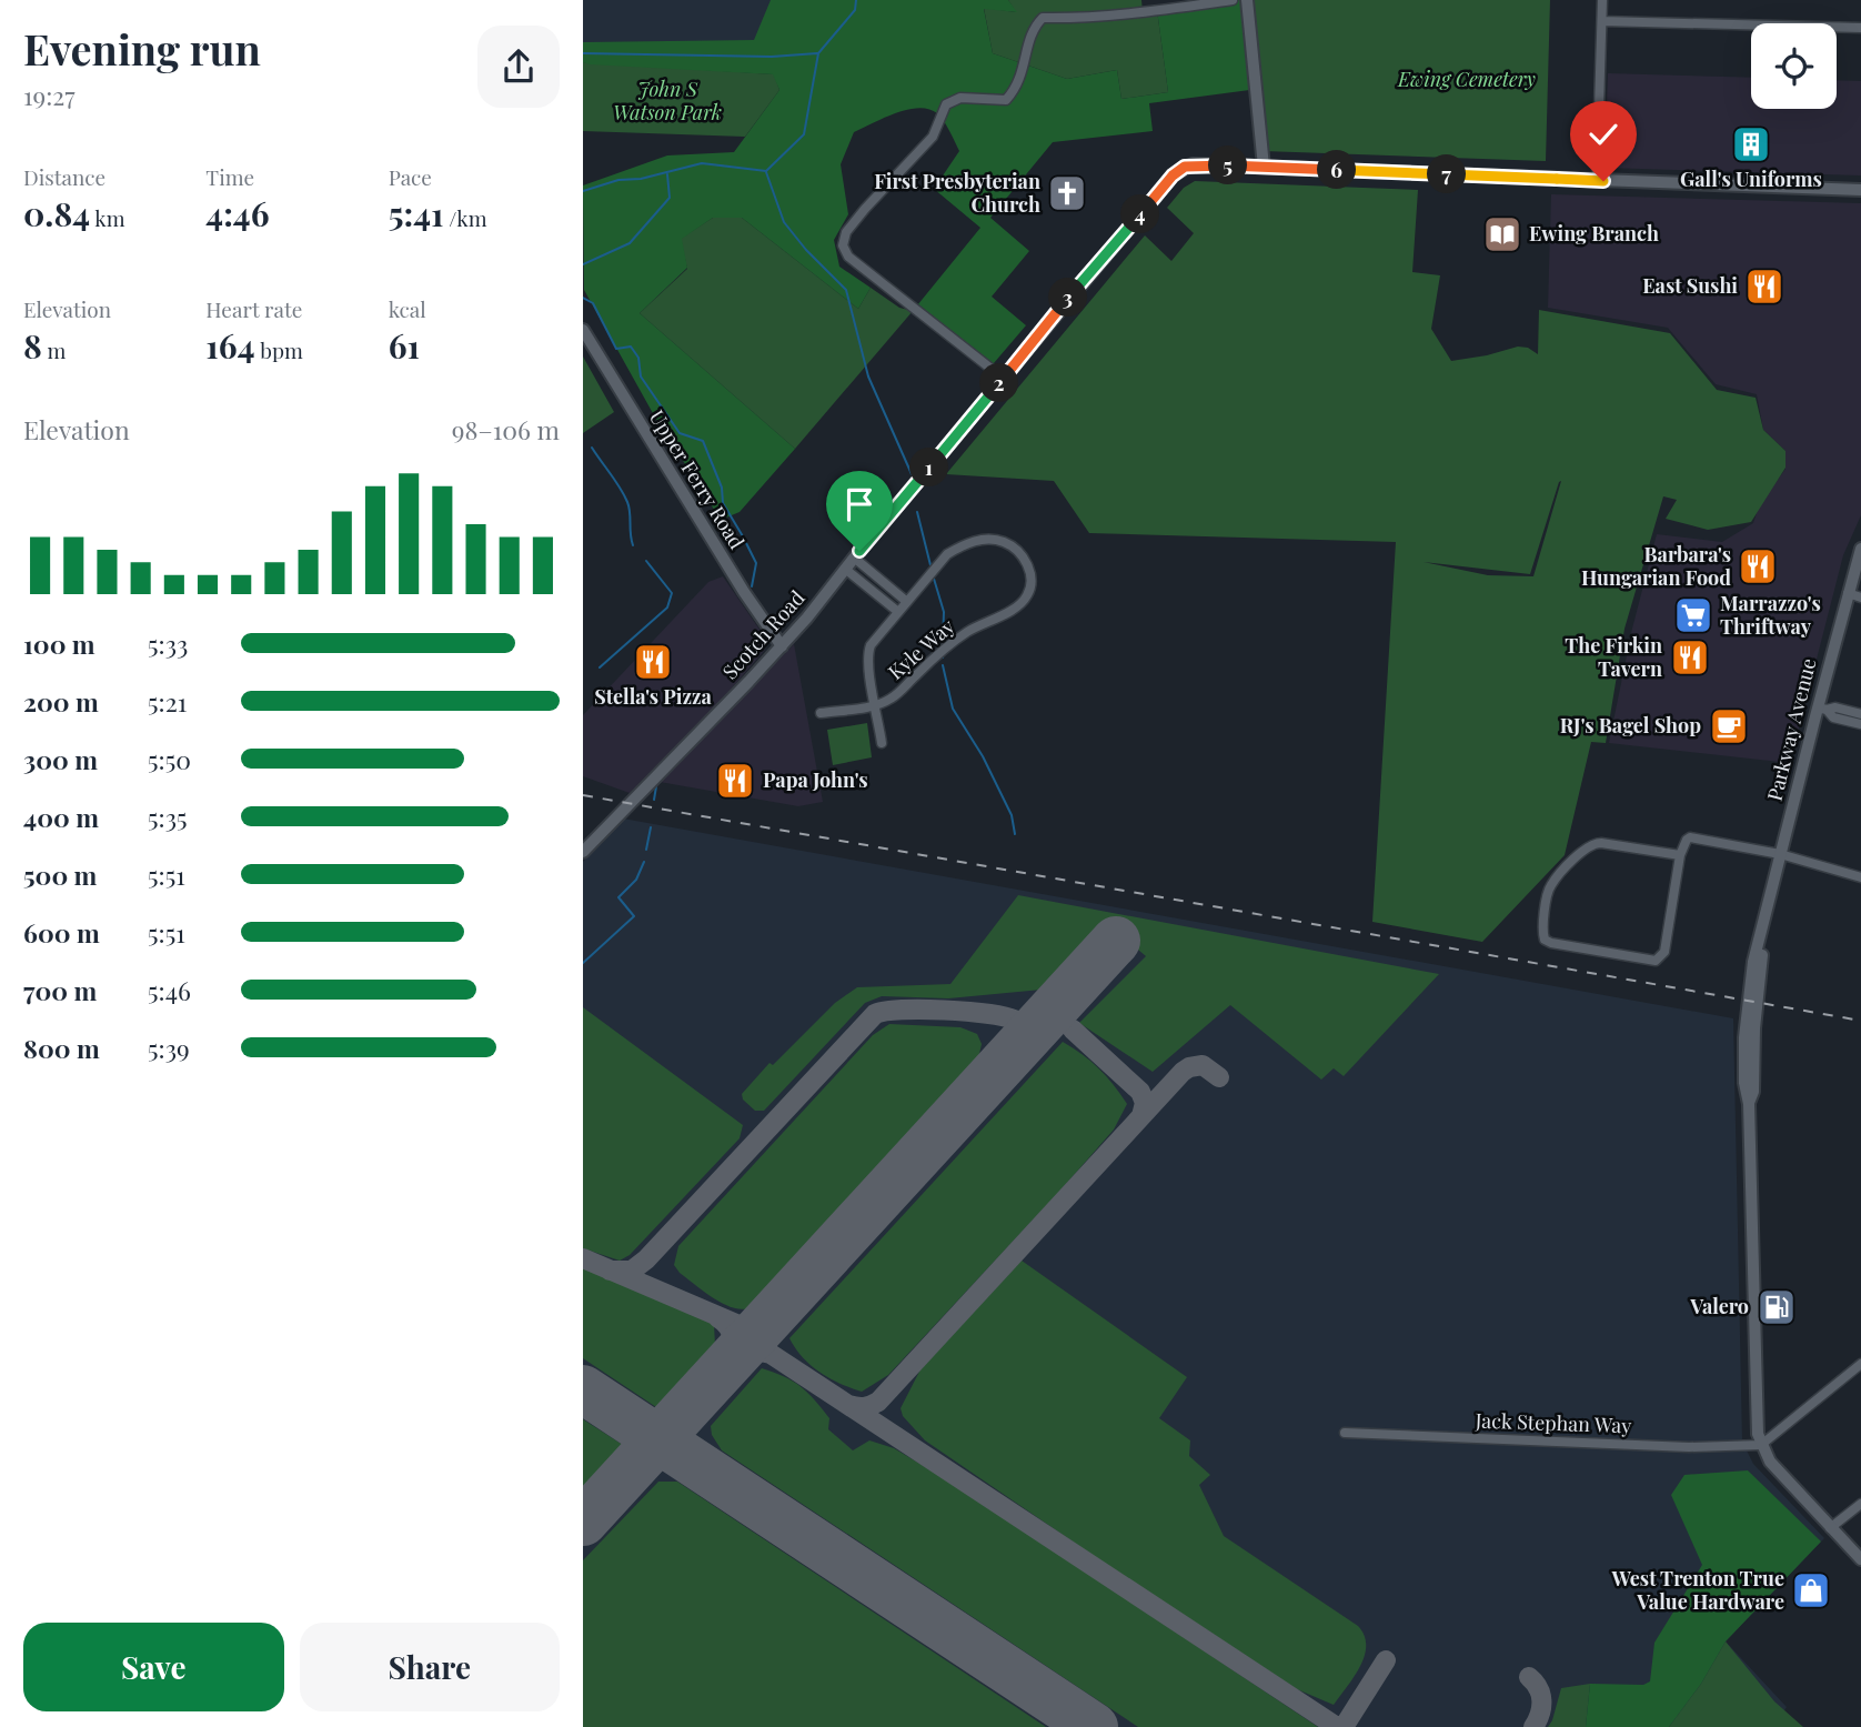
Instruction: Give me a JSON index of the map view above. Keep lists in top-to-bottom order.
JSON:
{
  "streets": {
    "main road": ["Upper Ferry Road", "Scotch Road", "Parkway Avenue"],
    "street": ["Kyle Way", "Jack Stephan Way"]
  },
  "crossings": [
    ["Upper Ferry Road", "Scotch Road"],
    ["Parkway Avenue", "Jack Stephan Way"]
  ],
  "parks": ["Ewing Cemetery", "John S Watson Park"],
  "places": {
    "building": ["Gall's Uniforms"],
    "church": ["First Presbyterian Church"],
    "library": ["Ewing Branch"],
    "restaurant": [
      "East Sushi",
      "Barbara's Hungarian Food",
      "The Firkin Tavern",
      "Stella's Pizza",
      "Papa John's"
    ],
    "supermarket": ["Marrazzo's Thriftway"],
    "cafe": ["RJ's Bagel Shop"],
    "fuel station": ["Valero"],
    "shop": ["West Trenton True Value Hardware"]
  },
  "page": {
    "heading": ["Evening run", "19:27"],
    "stats": [
      ["Distance", "0.84 km"],
      ["Time", "4:46"],
      ["Pace", "5:41 /km"],
      ["Elevation", "8 m"],
      ["Heart rate", "164 bpm"],
      ["kcal", "61"]
    ],
    "pins": [
      "5",
      "6",
      "7",
      "4",
      "3",
      "2",
      "1"
    ],
    "chart": ["Elevation", "98–106 m"],
    "list": [
      {
        "name": "100 m",
        "note": "5:33"
      },
      {
        "name": "200 m",
        "note": "5:21"
      },
      {
        "name": "300 m",
        "note": "5:50"
      },
      {
        "name": "400 m",
        "note": "5:35"
      },
      {
        "name": "500 m",
        "note": "5:51"
      },
      {
        "name": "600 m",
        "note": "5:51"
      },
      {
        "name": "700 m",
        "note": "5:46"
      },
      {
        "name": "800 m",
        "note": "5:39"
      }
    ],
    "buttons": ["Save", "Share"]
  }
}
